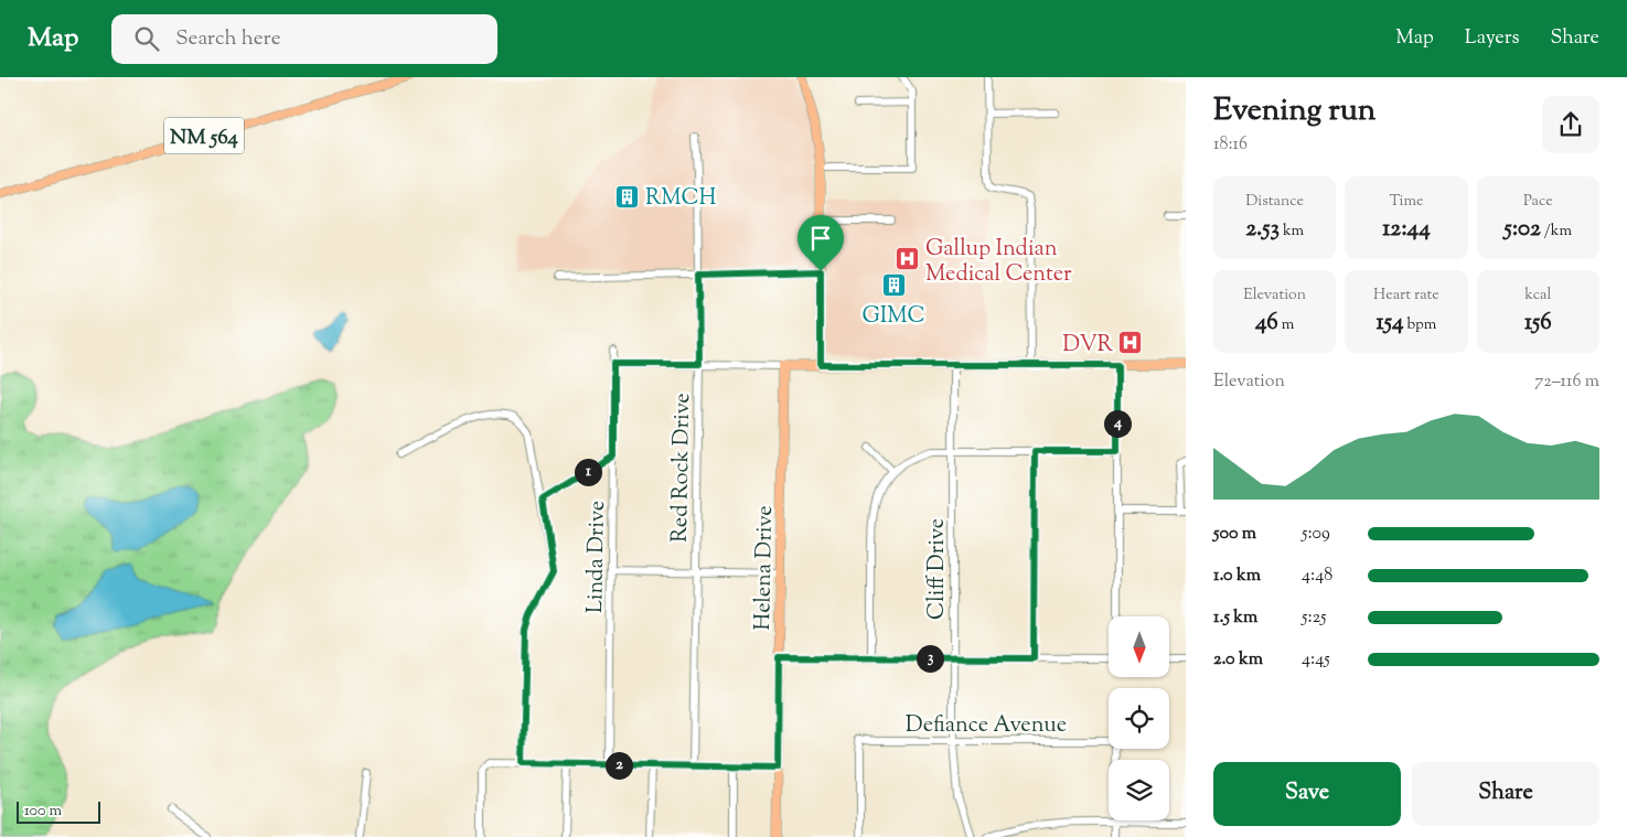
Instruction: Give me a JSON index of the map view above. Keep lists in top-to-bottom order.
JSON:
{
  "streets": {
    "main road": ["NM 564", "Helena Drive"],
    "street": [
      "Red Rock Drive",
      "Linda Drive",
      "Cliff Drive",
      "Defiance Avenue"
    ]
  },
  "crossings": [
    ["Cliff Drive", "Defiance Avenue"]
  ],
  "places": {
    "building": ["RMCH", "GIMC"],
    "hospital": ["Gallup Indian Medical Center", "DVR"]
  },
  "scale_bar": "100 m",
  "north": "bottom",
  "page": {
    "header": "Map",
    "search": "Search here",
    "nav": ["Map", "Layers", "Share"],
    "heading": ["Evening run", "18:16"],
    "stats": [
      ["Distance", "2.53 km"],
      ["Time", "12:44"],
      ["Pace", "5:02 /km"],
      ["Elevation", "46 m"],
      ["Heart rate", "154 bpm"],
      ["kcal", "156"]
    ],
    "chart": ["Elevation", "72–116 m"],
    "pins": [
      "4",
      "1",
      "3",
      "2"
    ],
    "list": [
      {
        "name": "500 m",
        "note": "5:09"
      },
      {
        "name": "1.0 km",
        "note": "4:48"
      },
      {
        "name": "1.5 km",
        "note": "5:25"
      },
      {
        "name": "2.0 km",
        "note": "4:45"
      }
    ],
    "buttons": ["Save", "Share"],
    "scale": "100 m"
  }
}
